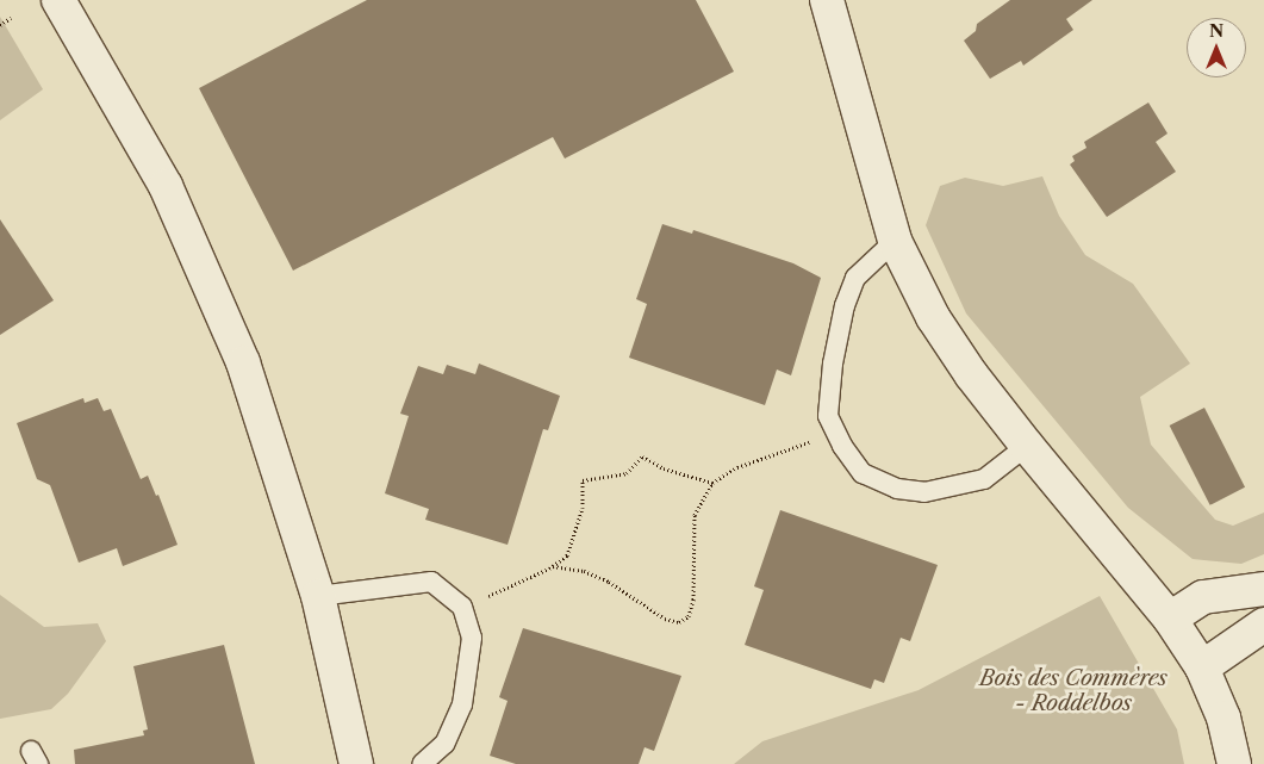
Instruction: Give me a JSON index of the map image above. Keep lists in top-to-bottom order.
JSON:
{
  "parks": ["Bois des Commères - Roddelbos"],
  "north": "top"
}
